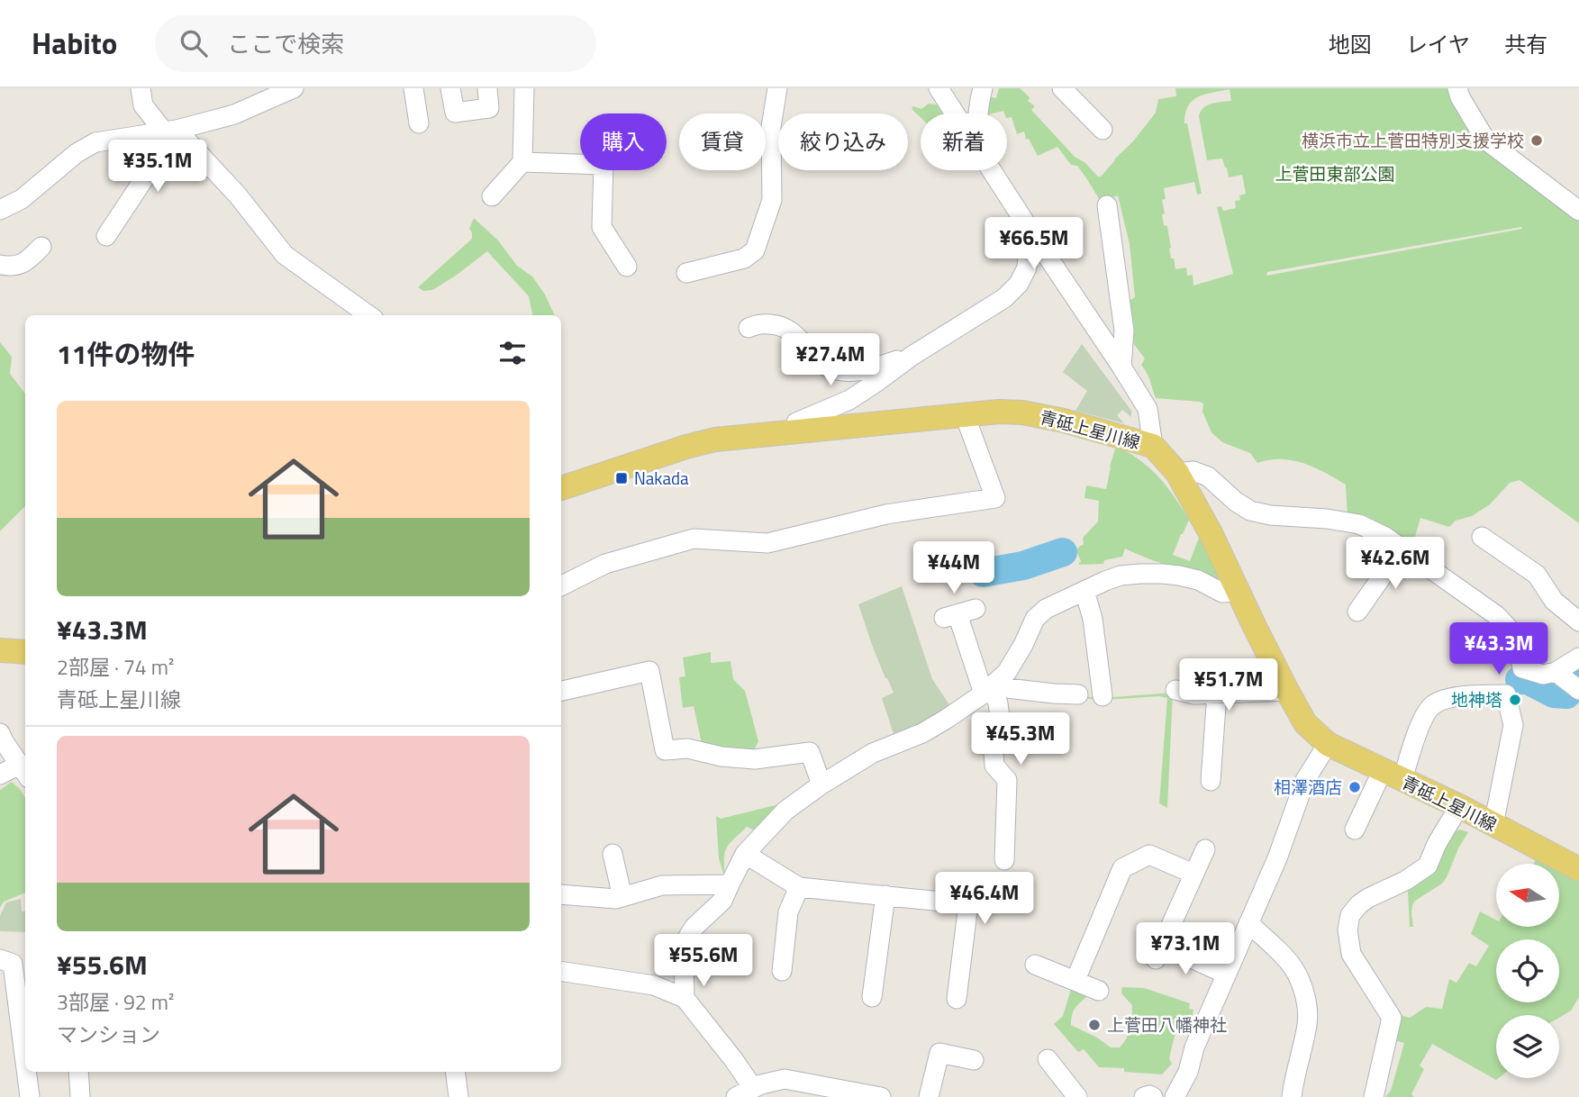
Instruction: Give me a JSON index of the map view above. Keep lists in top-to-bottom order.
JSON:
{
  "streets": {
    "main road": ["青砥上星川線"]
  },
  "parks": ["上菅田東部公園"],
  "places": {
    "other": [
      "横浜市立上菅田特別支援学校",
      "地神塔",
      "相澤酒店",
      "上菅田八幡神社"
    ],
    "transit": ["Nakada"]
  },
  "north": "left",
  "page": {
    "header": "Habito",
    "search": "ここで検索",
    "nav": ["地図", "レイヤ", "共有"],
    "chip": [
      "購入",
      "賃貸",
      "絞り込み",
      "新着"
    ],
    "price": [
      "¥35.1M",
      "¥66.5M",
      "¥27.4M",
      "¥42.6M",
      "¥44M",
      "¥43.3M",
      "¥51.7M",
      "¥45.3M",
      "¥46.4M",
      "¥73.1M",
      "¥55.6M"
    ],
    "heading": "11件の物件",
    "list": [
      {
        "name": "¥43.3M",
        "note": "2部屋 · 74 m² · 青砥上星川線"
      },
      {
        "name": "¥55.6M",
        "note": "3部屋 · 92 m² · マンション"
      }
    ]
  }
}
